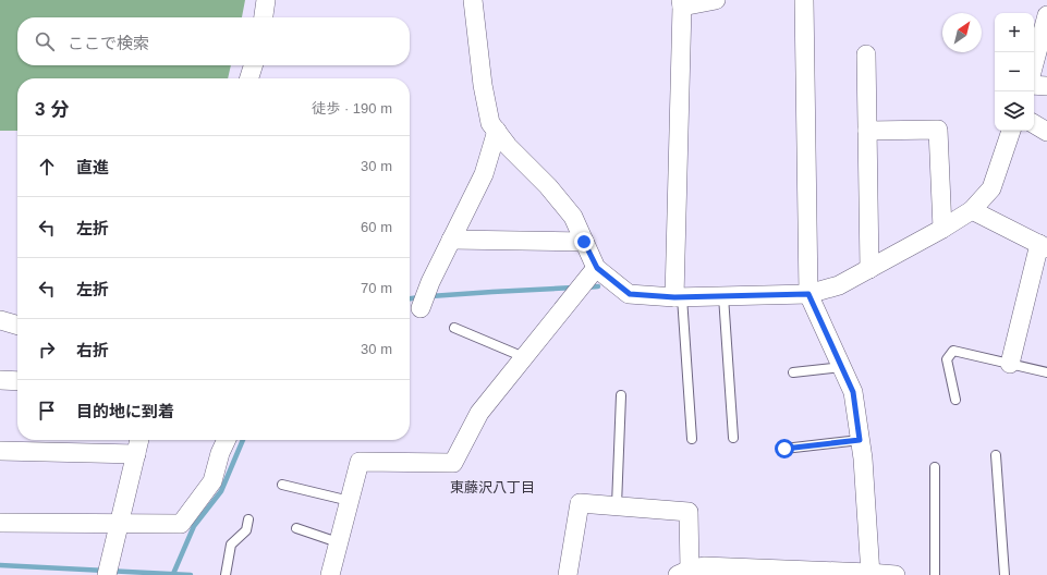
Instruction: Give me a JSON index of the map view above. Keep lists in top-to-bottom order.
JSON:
{
  "districts": ["東藤沢八丁目"],
  "north": "top right",
  "page": {
    "map_buttons": ["+", "−"],
    "search": "ここで検索",
    "heading": ["3 分", "徒歩 · 190 m"],
    "list": [
      ["直進", "30 m"],
      ["左折", "60 m"],
      ["左折", "70 m"],
      ["右折", "30 m"],
      "目的地に到着"
    ]
  }
}
